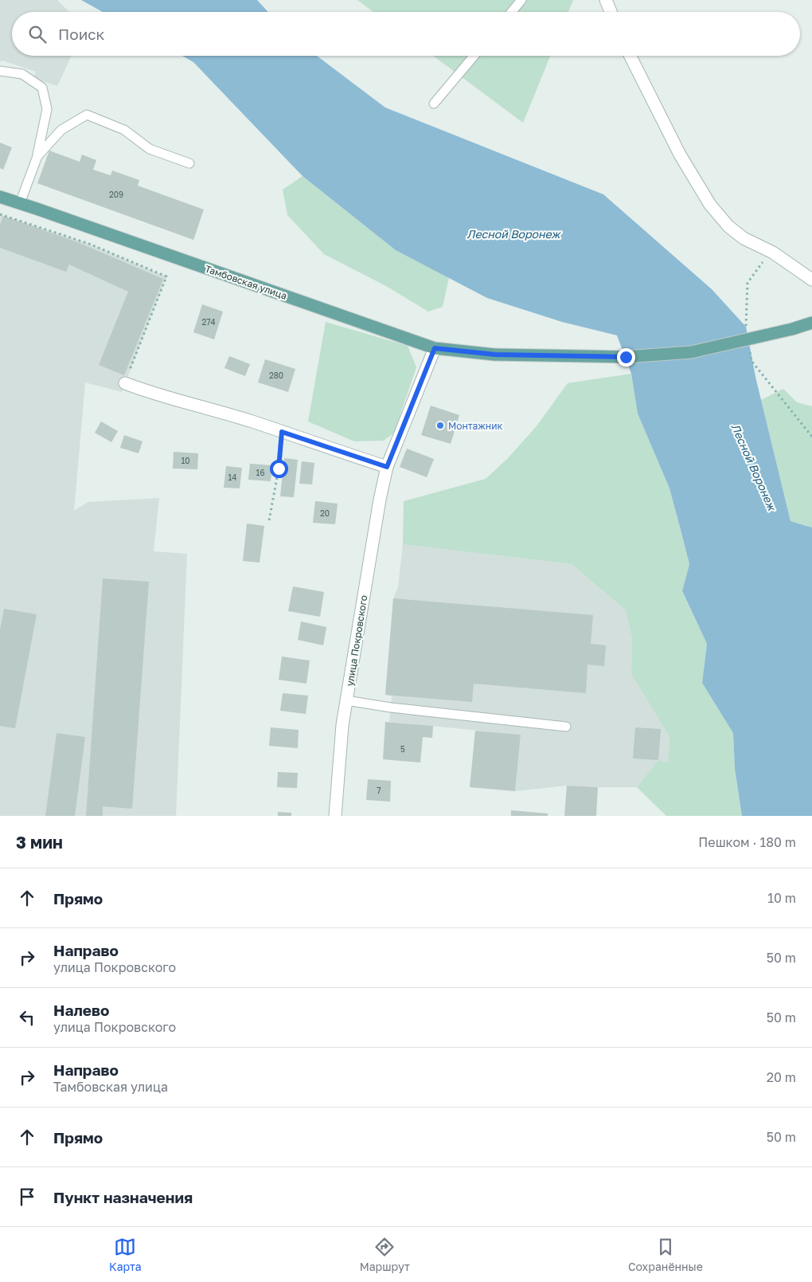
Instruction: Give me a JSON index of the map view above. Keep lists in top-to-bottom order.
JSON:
{
  "streets": {
    "main road": ["Тамбовская улица"],
    "street": ["улица Покровского"]
  },
  "crossings": [
    ["Тамбовская улица", "улица Покровского"]
  ],
  "water": ["Лесной Воронеж"],
  "places": ["Монтажник"],
  "house_numbers": [
    "209",
    "274",
    "280",
    "10",
    "16",
    "14",
    "20",
    "5",
    "7"
  ],
  "page": {
    "search": "Поиск",
    "heading": ["3 мин", "Пешком · 180 m"],
    "list": [
      ["Прямо", "10 m"],
      ["Направо", "улица Покровского", "50 m"],
      ["Налево", "улица Покровского", "50 m"],
      ["Направо", "Тамбовская улица", "20 m"],
      ["Прямо", "50 m"],
      "Пункт назначения"
    ],
    "nav": ["Карта", "Маршрут", "Сохранённые"]
  }
}
